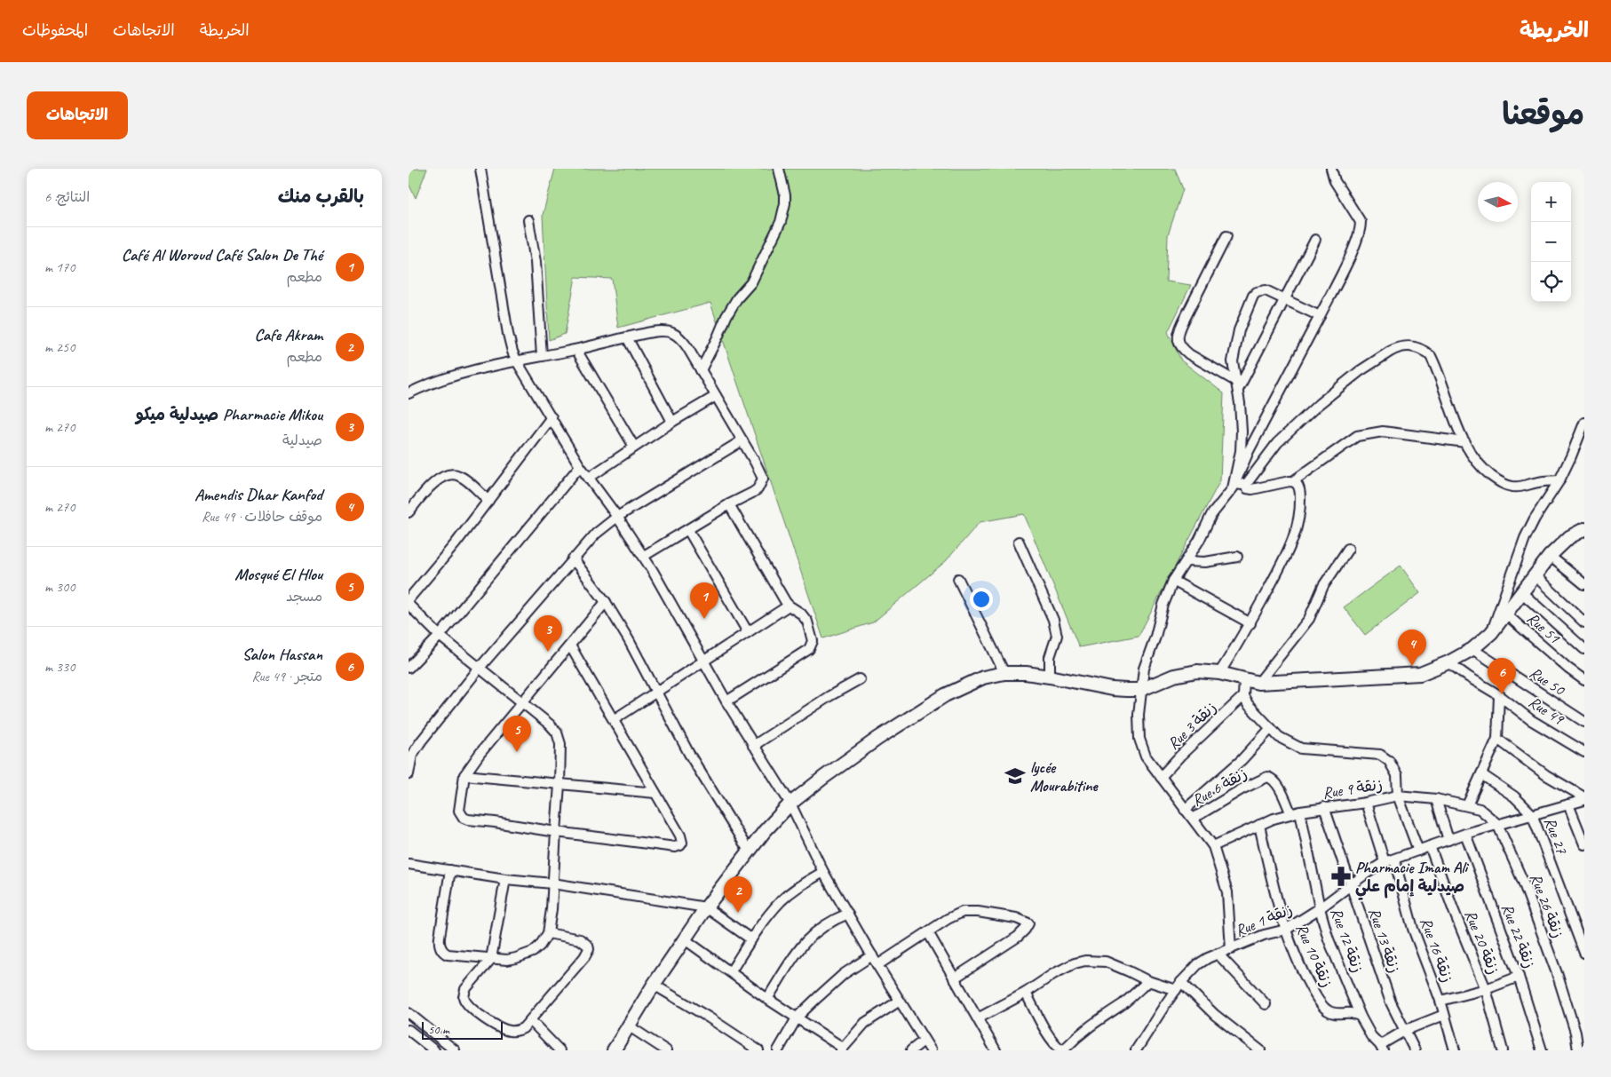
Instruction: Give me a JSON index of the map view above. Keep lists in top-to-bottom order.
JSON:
{
  "streets": {
    "street": [
      "Rue 51",
      "Rue 50",
      "Rue 49",
      "Rue 3 زنقة",
      "Rue 6 زنقة",
      "Rue 9 زنقة",
      "Rue 27",
      "Rue 26 زنقة",
      "Rue 1 زنقة",
      "Rue 22 زنقة",
      "Rue 12 زنقة",
      "Rue 13 زنقة",
      "Rue 20 زنقة",
      "Rue 16 زنقة",
      "Rue 10 زنقة"
    ]
  },
  "crossings": [
    ["Rue 6 زنقة", "Rue 9 زنقة"],
    ["Rue 6 زنقة", "Rue 12 زنقة"],
    ["Rue 9 زنقة", "Rue 26 زنقة"],
    ["Rue 9 زنقة", "Rue 1 زنقة"],
    ["Rue 9 زنقة", "Rue 12 زنقة"],
    ["Rue 9 زنقة", "Rue 13 زنقة"],
    ["Rue 9 زنقة", "Rue 16 زنقة"],
    ["Rue 9 زنقة", "Rue 10 زنقة"],
    ["Rue 27", "Rue 1 زنقة"],
    ["Rue 26 زنقة", "Rue 1 زنقة"],
    ["Rue 1 زنقة", "Rue 22 زنقة"],
    ["Rue 1 زنقة", "Rue 12 زنقة"],
    ["Rue 1 زنقة", "Rue 13 زنقة"],
    ["Rue 1 زنقة", "Rue 20 زنقة"],
    ["Rue 1 زنقة", "Rue 16 زنقة"],
    ["Rue 1 زنقة", "Rue 10 زنقة"],
    ["Rue 12 زنقة", "Rue 10 زنقة"]
  ],
  "places": {
    "school or university": ["lycée Mourabitine"],
    "pharmacy": ["Pharmacie Imam Ali صيدلية إمام علي"]
  },
  "scale_bar": "50 m",
  "north": "right",
  "page": {
    "header": "الخريطة",
    "nav": ["الخريطة", "الاتجاهات", "المحفوظات"],
    "title": "موقعنا",
    "buttons": "الاتجاهات",
    "heading": ["بالقرب منك", "النتائج: 6"],
    "map_buttons": ["+", "−"],
    "list": [
      {
        "mark": "1",
        "name": "Café Al Woroud Café Salon De Thé",
        "note": "مطعم",
        "value": "170 m"
      },
      {
        "mark": "2",
        "name": "Cafe Akram",
        "note": "مطعم",
        "value": "250 m"
      },
      {
        "mark": "3",
        "name": "Pharmacie Mikou صيدلية ميكو",
        "note": "صيدلية",
        "value": "270 m"
      },
      {
        "mark": "4",
        "name": "Amendis Dhar Kanfod",
        "note": "موقف حافلات · Rue 49",
        "value": "270 m"
      },
      {
        "mark": "5",
        "name": "Mosqué El Hlou",
        "note": "مسجد",
        "value": "300 m"
      },
      {
        "mark": "6",
        "name": "Salon Hassan",
        "note": "متجر · Rue 49",
        "value": "330 m"
      }
    ],
    "pins": [
      "1",
      "3",
      "4",
      "6",
      "5",
      "2"
    ],
    "scale": "50 m"
  }
}
